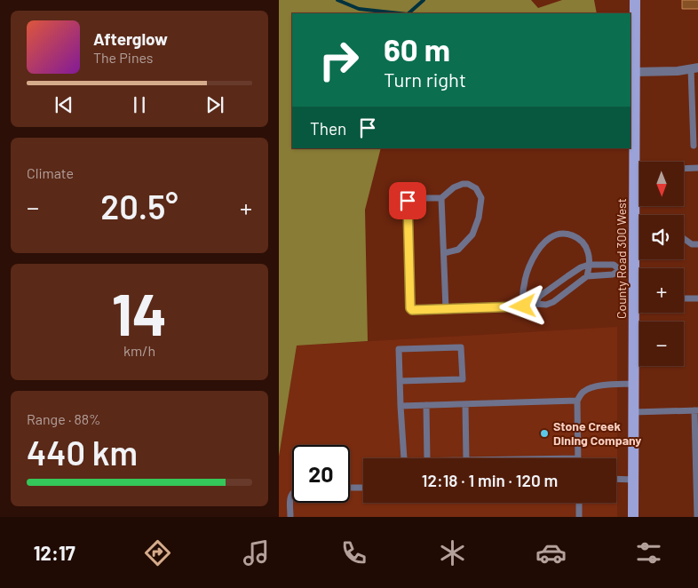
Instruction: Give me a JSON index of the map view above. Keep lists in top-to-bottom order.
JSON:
{
  "streets": {
    "main road": ["County Road 300 West"]
  },
  "places": ["Stone Creek Dining Company"],
  "north": "bottom",
  "page": {
    "turn": ["60 m", "Turn right"],
    "song": ["Afterglow", "The Pines"],
    "then": "Then",
    "tile": [
      "Climate",
      ["14", "km/h"],
      ["Range · 88%", "440 km"]
    ],
    "map_buttons": ["+", "−"],
    "heat": ["−", "20.5°", "+"],
    "limit": "20",
    "trip": "12:18 · 1 min · 120 m",
    "tabs": "12:17"
  }
}
